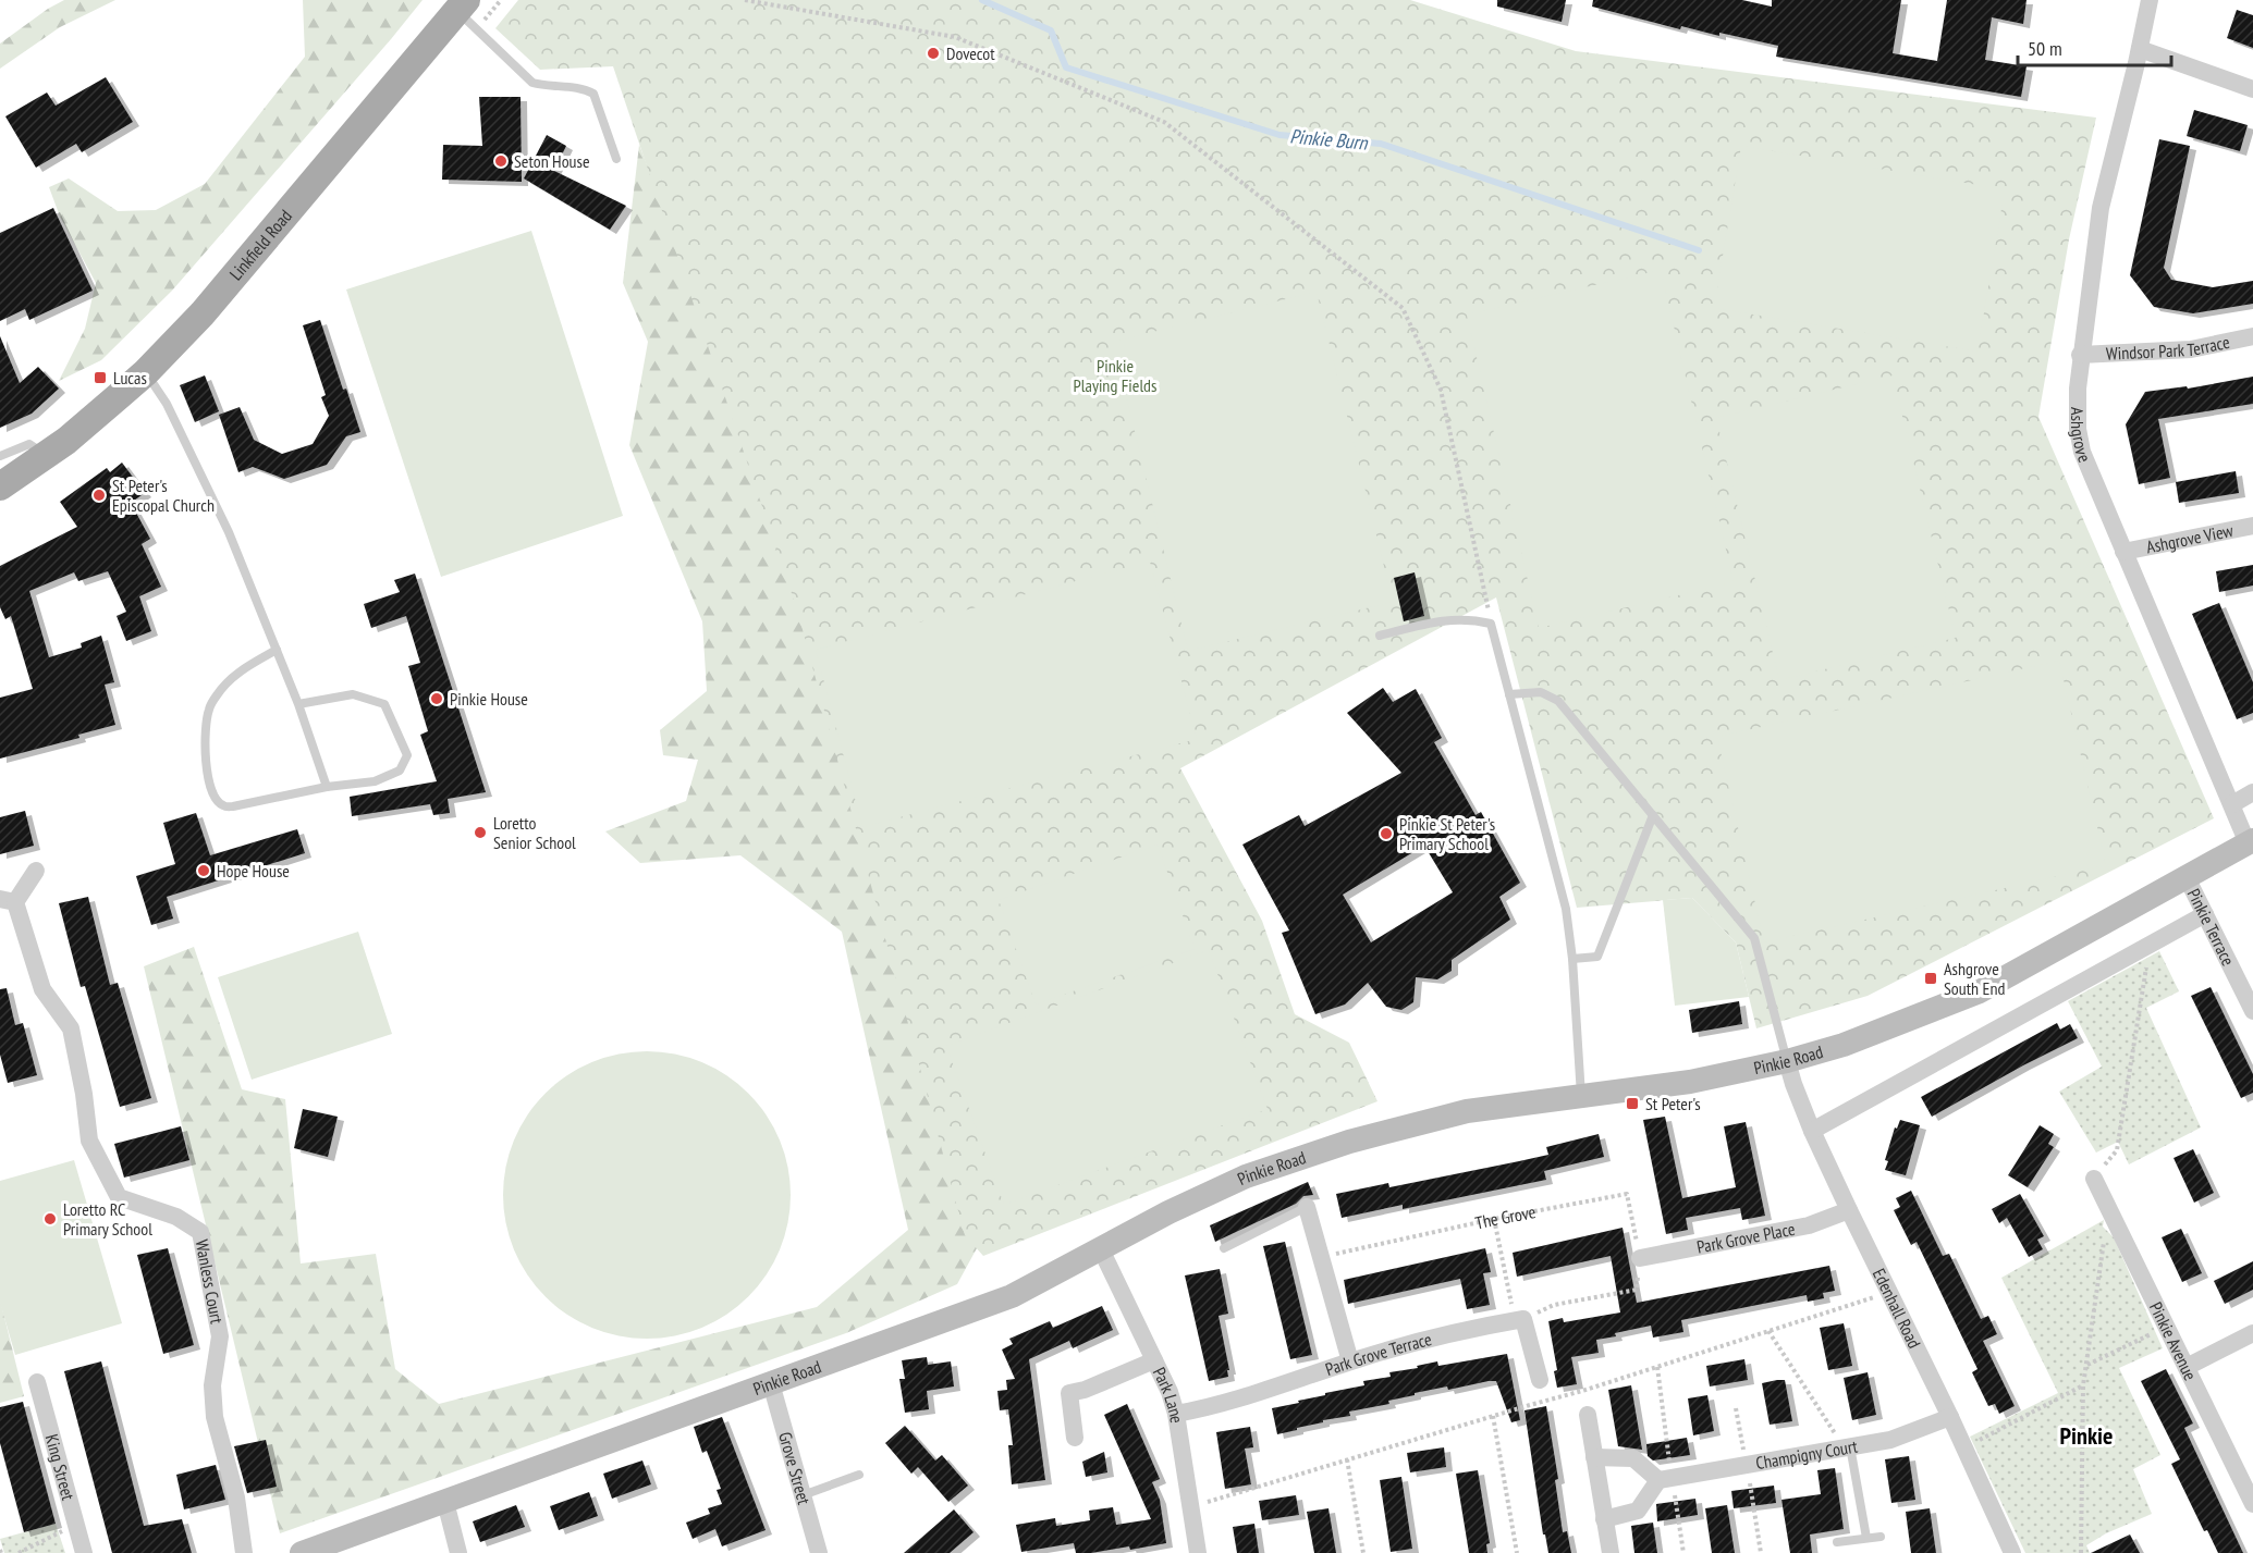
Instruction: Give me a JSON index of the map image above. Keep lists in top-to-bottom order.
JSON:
{
  "streets": {
    "main road": ["Linkfield Road", "Pinkie Road"],
    "street": [
      "Windsor Park Terrace",
      "Ashgrove",
      "Ashgrove View",
      "Pinkie Terrace",
      "Park Grove Place",
      "Wanless Court",
      "Edenhall Road",
      "Pinkie Avenue",
      "Park Grove Terrace",
      "Park Lane",
      "Champigny Court",
      "King Street",
      "Grove Street"
    ],
    "path": ["The Grove"]
  },
  "crossings": [
    ["Windsor Park Terrace", "Ashgrove"],
    ["Ashgrove", "Ashgrove View"],
    ["Ashgrove", "Pinkie Road"],
    ["Pinkie Terrace", "Pinkie Road"],
    ["Pinkie Road", "Edenhall Road"],
    ["Pinkie Road", "Park Lane"],
    ["Pinkie Road", "Grove Street"],
    ["The Grove", "Park Grove Place"],
    ["Park Grove Place", "Edenhall Road"],
    ["Edenhall Road", "Champigny Court"],
    ["Park Grove Terrace", "Park Lane"]
  ],
  "districts": ["Pinkie"],
  "water": ["Pinkie Burn"],
  "parks": ["Pinkie Playing Fields"],
  "places": {
    "other": [
      "Dovecot",
      "Seton House",
      "St Peter's Episcopal Church",
      "Pinkie House",
      "Loretto Senior School",
      "Pinkie St Peter's Primary School",
      "Hope House",
      "Loretto RC Primary School"
    ],
    "transit": ["Lucas", "Ashgrove South End", "St Peter's"]
  },
  "scale_bar": "50 m"
}
